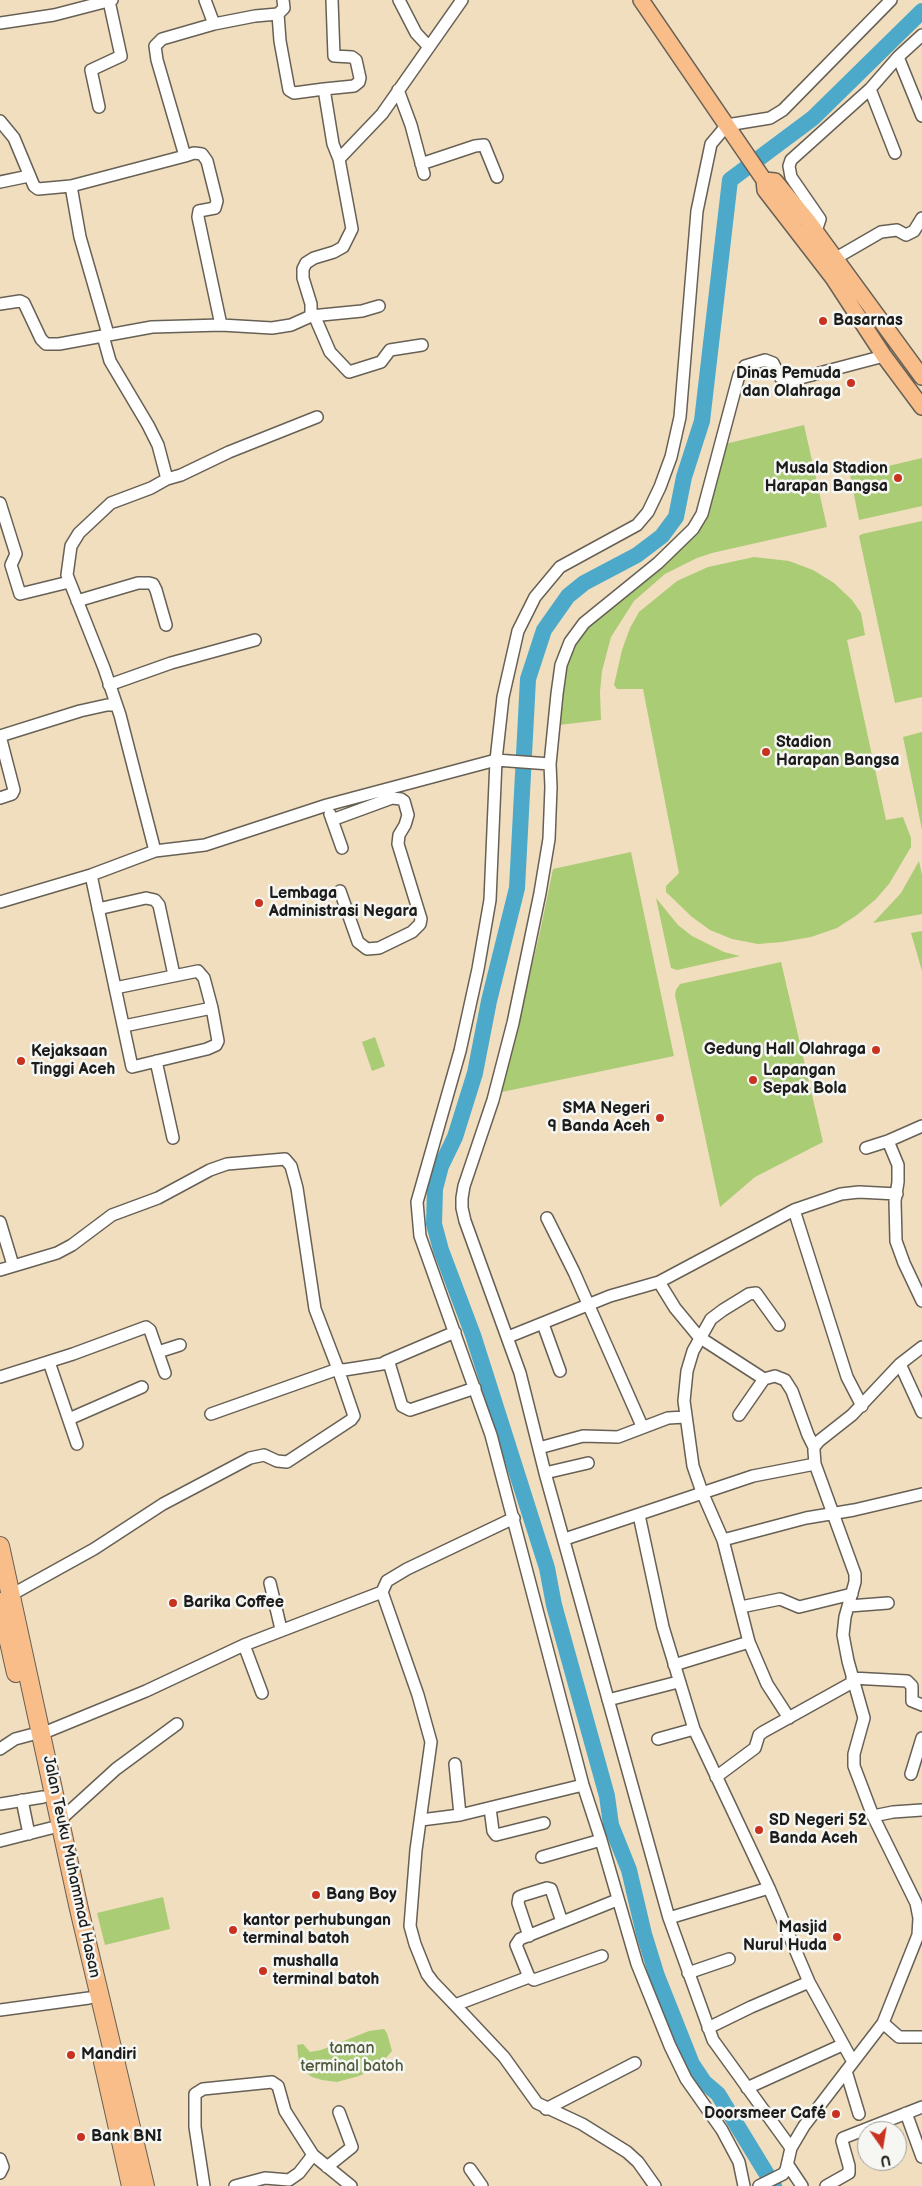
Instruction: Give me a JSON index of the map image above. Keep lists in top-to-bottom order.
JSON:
{
  "streets": {
    "highway": ["Jalan Teuku Muhammad Hasan"]
  },
  "parks": ["taman terminal batoh"],
  "places": [
    "Basarnas",
    "Dinas Pemuda dan Olahraga",
    "Musala Stadion Harapan Bangsa",
    "Stadion Harapan Bangsa",
    "Lembaga Administrasi Negara",
    "Gedung Hall Olahraga",
    "Kejaksaan Tinggi Aceh",
    "Lapangan Sepak Bola",
    "SMA Negeri 9 Banda Aceh",
    "Barika Coffee",
    "SD Negeri 52 Banda Aceh",
    "Bang Boy",
    "kantor perhubungan terminal batoh",
    "Masjid Nurul Huda",
    "mushalla terminal batoh",
    "Mandiri",
    "Doorsmeer Café",
    "Bank BNI"
  ],
  "north": "bottom"
}
